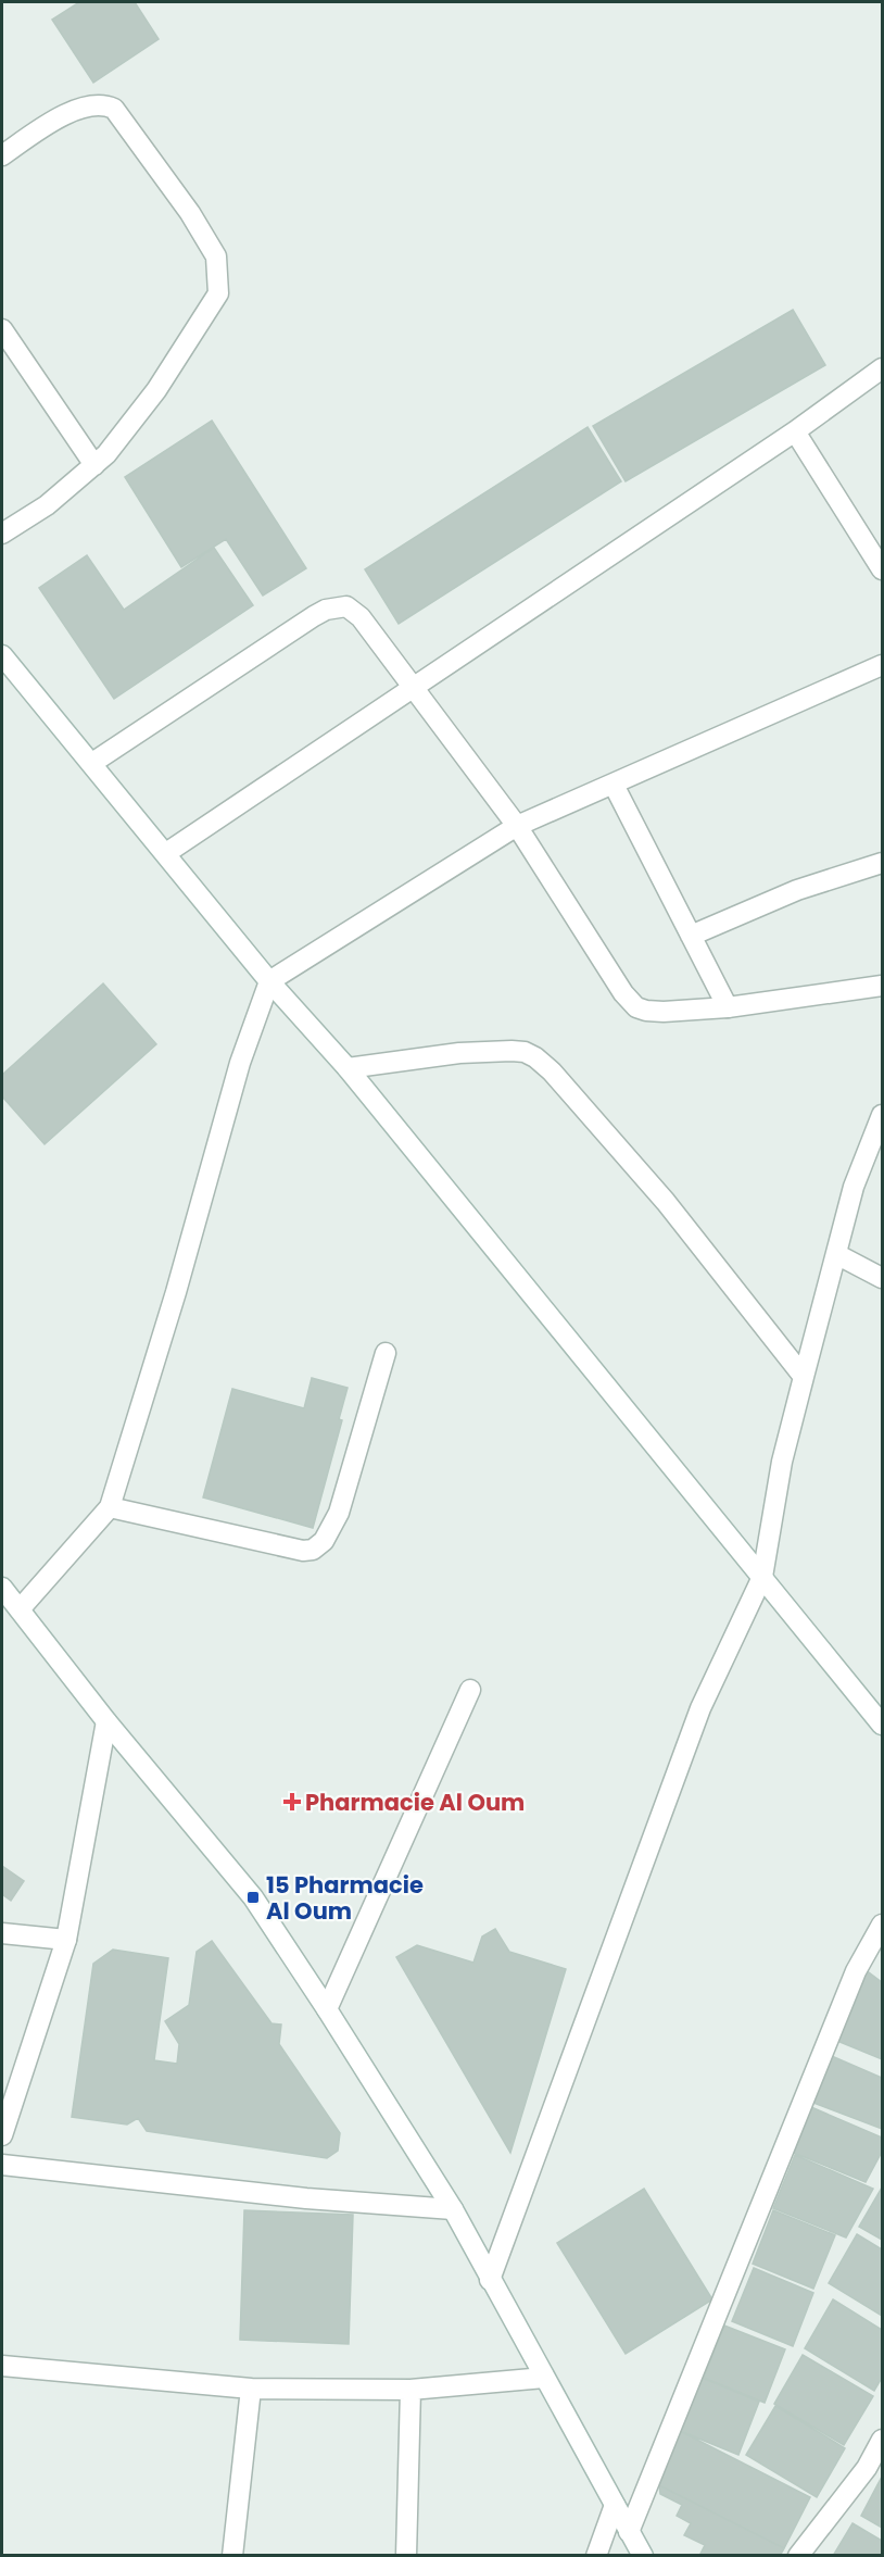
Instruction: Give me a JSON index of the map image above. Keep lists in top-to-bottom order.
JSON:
{
  "places": {
    "health": ["Pharmacie Al Oum"],
    "transit": ["15 Pharmacie Al Oum"]
  }
}
